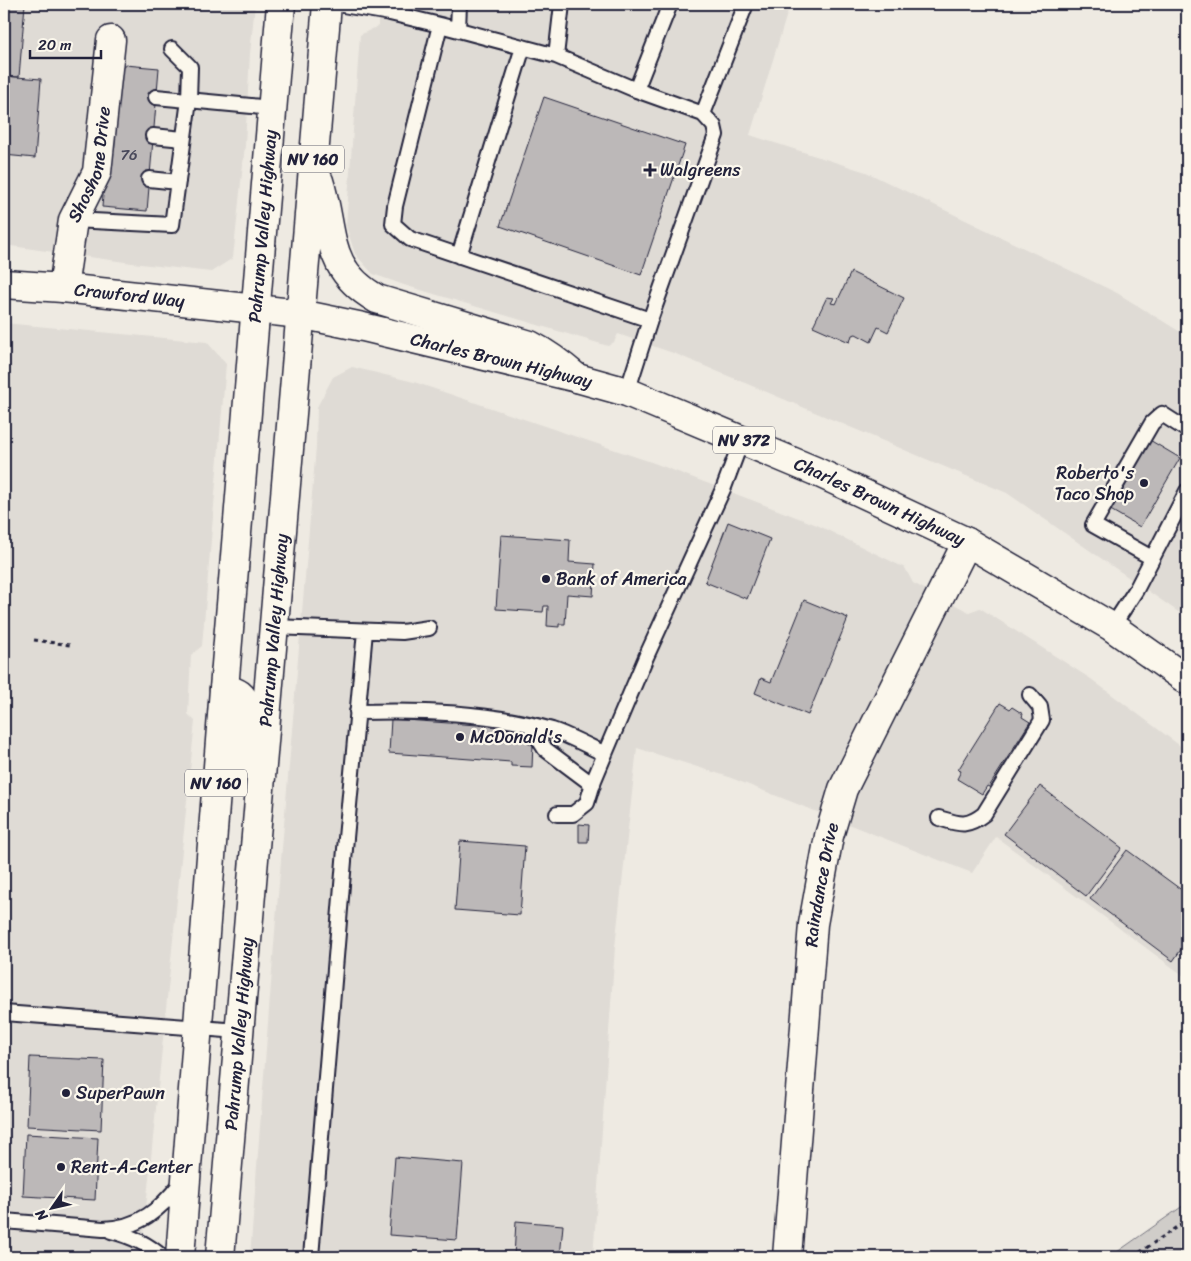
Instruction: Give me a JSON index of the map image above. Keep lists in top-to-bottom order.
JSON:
{
  "streets": {
    "main road": [
      "NV 160",
      "Shoshone Drive",
      "Pahrump Valley Highway",
      "Crawford Way",
      "Charles Brown Highway",
      "NV 372",
      "Raindance Drive"
    ]
  },
  "crossings": [
    ["Shoshone Drive", "Crawford Way"],
    ["Pahrump Valley Highway", "Crawford Way"],
    ["Pahrump Valley Highway", "Charles Brown Highway"],
    ["Crawford Way", "Charles Brown Highway"],
    ["Charles Brown Highway", "Raindance Drive"]
  ],
  "places": {
    "health": ["Walgreens"],
    "other": [
      "Roberto's Taco Shop",
      "Bank of America",
      "McDonald's",
      "SuperPawn",
      "Rent-A-Center"
    ]
  },
  "house_numbers": ["76"],
  "scale_bar": "20 m",
  "north": "bottom left"
}
